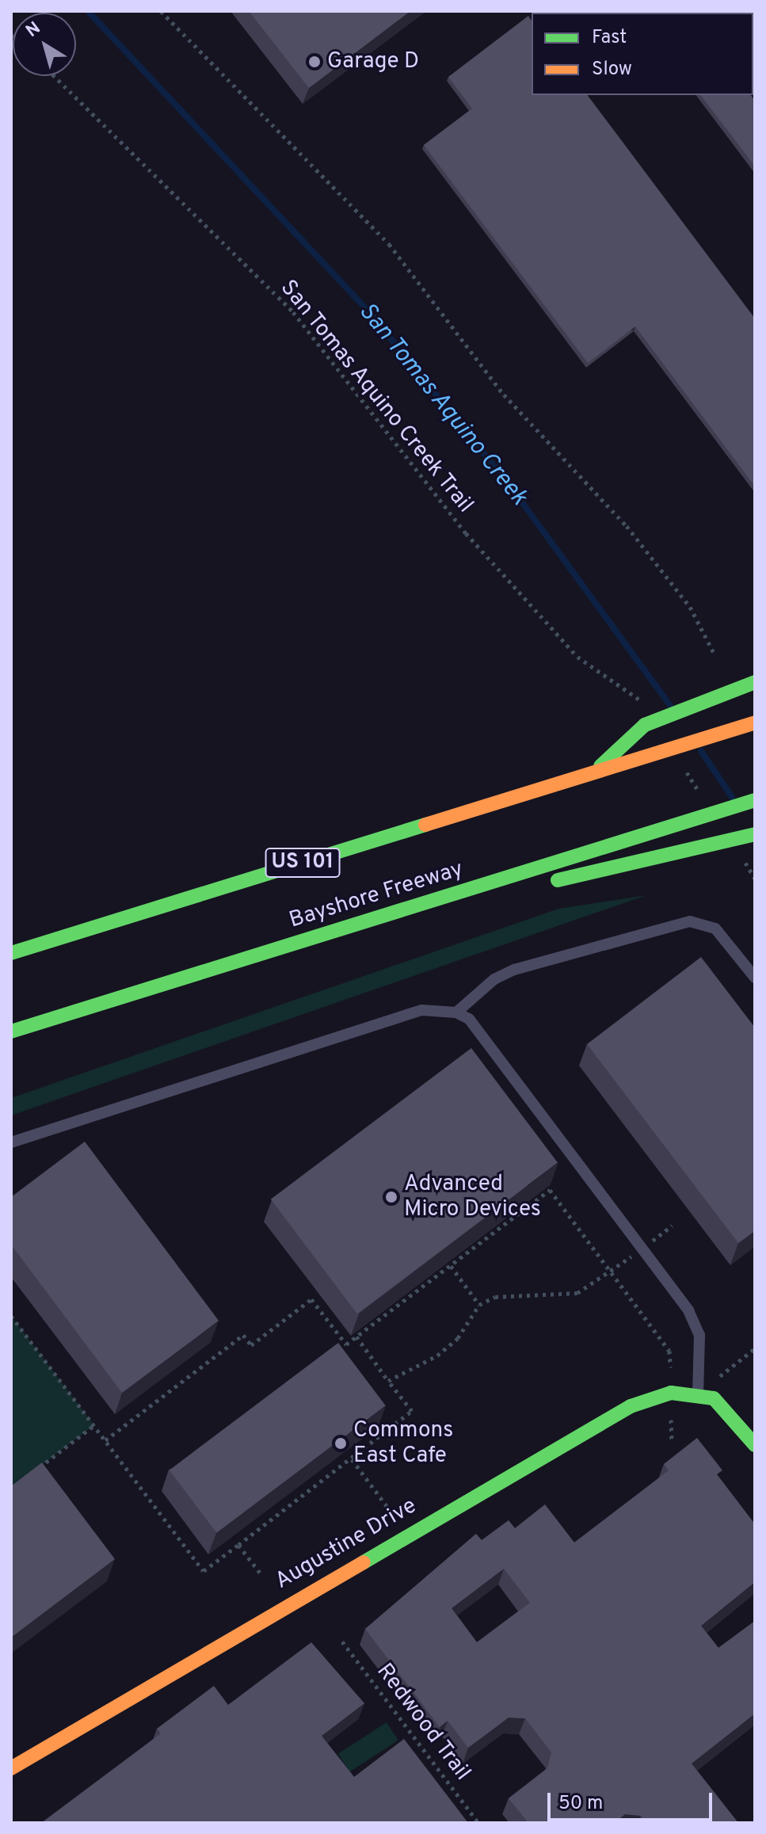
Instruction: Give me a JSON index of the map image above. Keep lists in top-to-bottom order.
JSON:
{
  "streets": {
    "main road": ["US 101", "Bayshore Freeway", "Augustine Drive"],
    "path": ["San Tomas Aquino Creek Trail", "Redwood Trail"]
  },
  "water": ["San Tomas Aquino Creek"],
  "places": ["Garage D", "Advanced Micro Devices", "Commons East Cafe"],
  "legend": ["Fast", "Slow"],
  "scale_bar": "50 m",
  "north": "top left"
}
